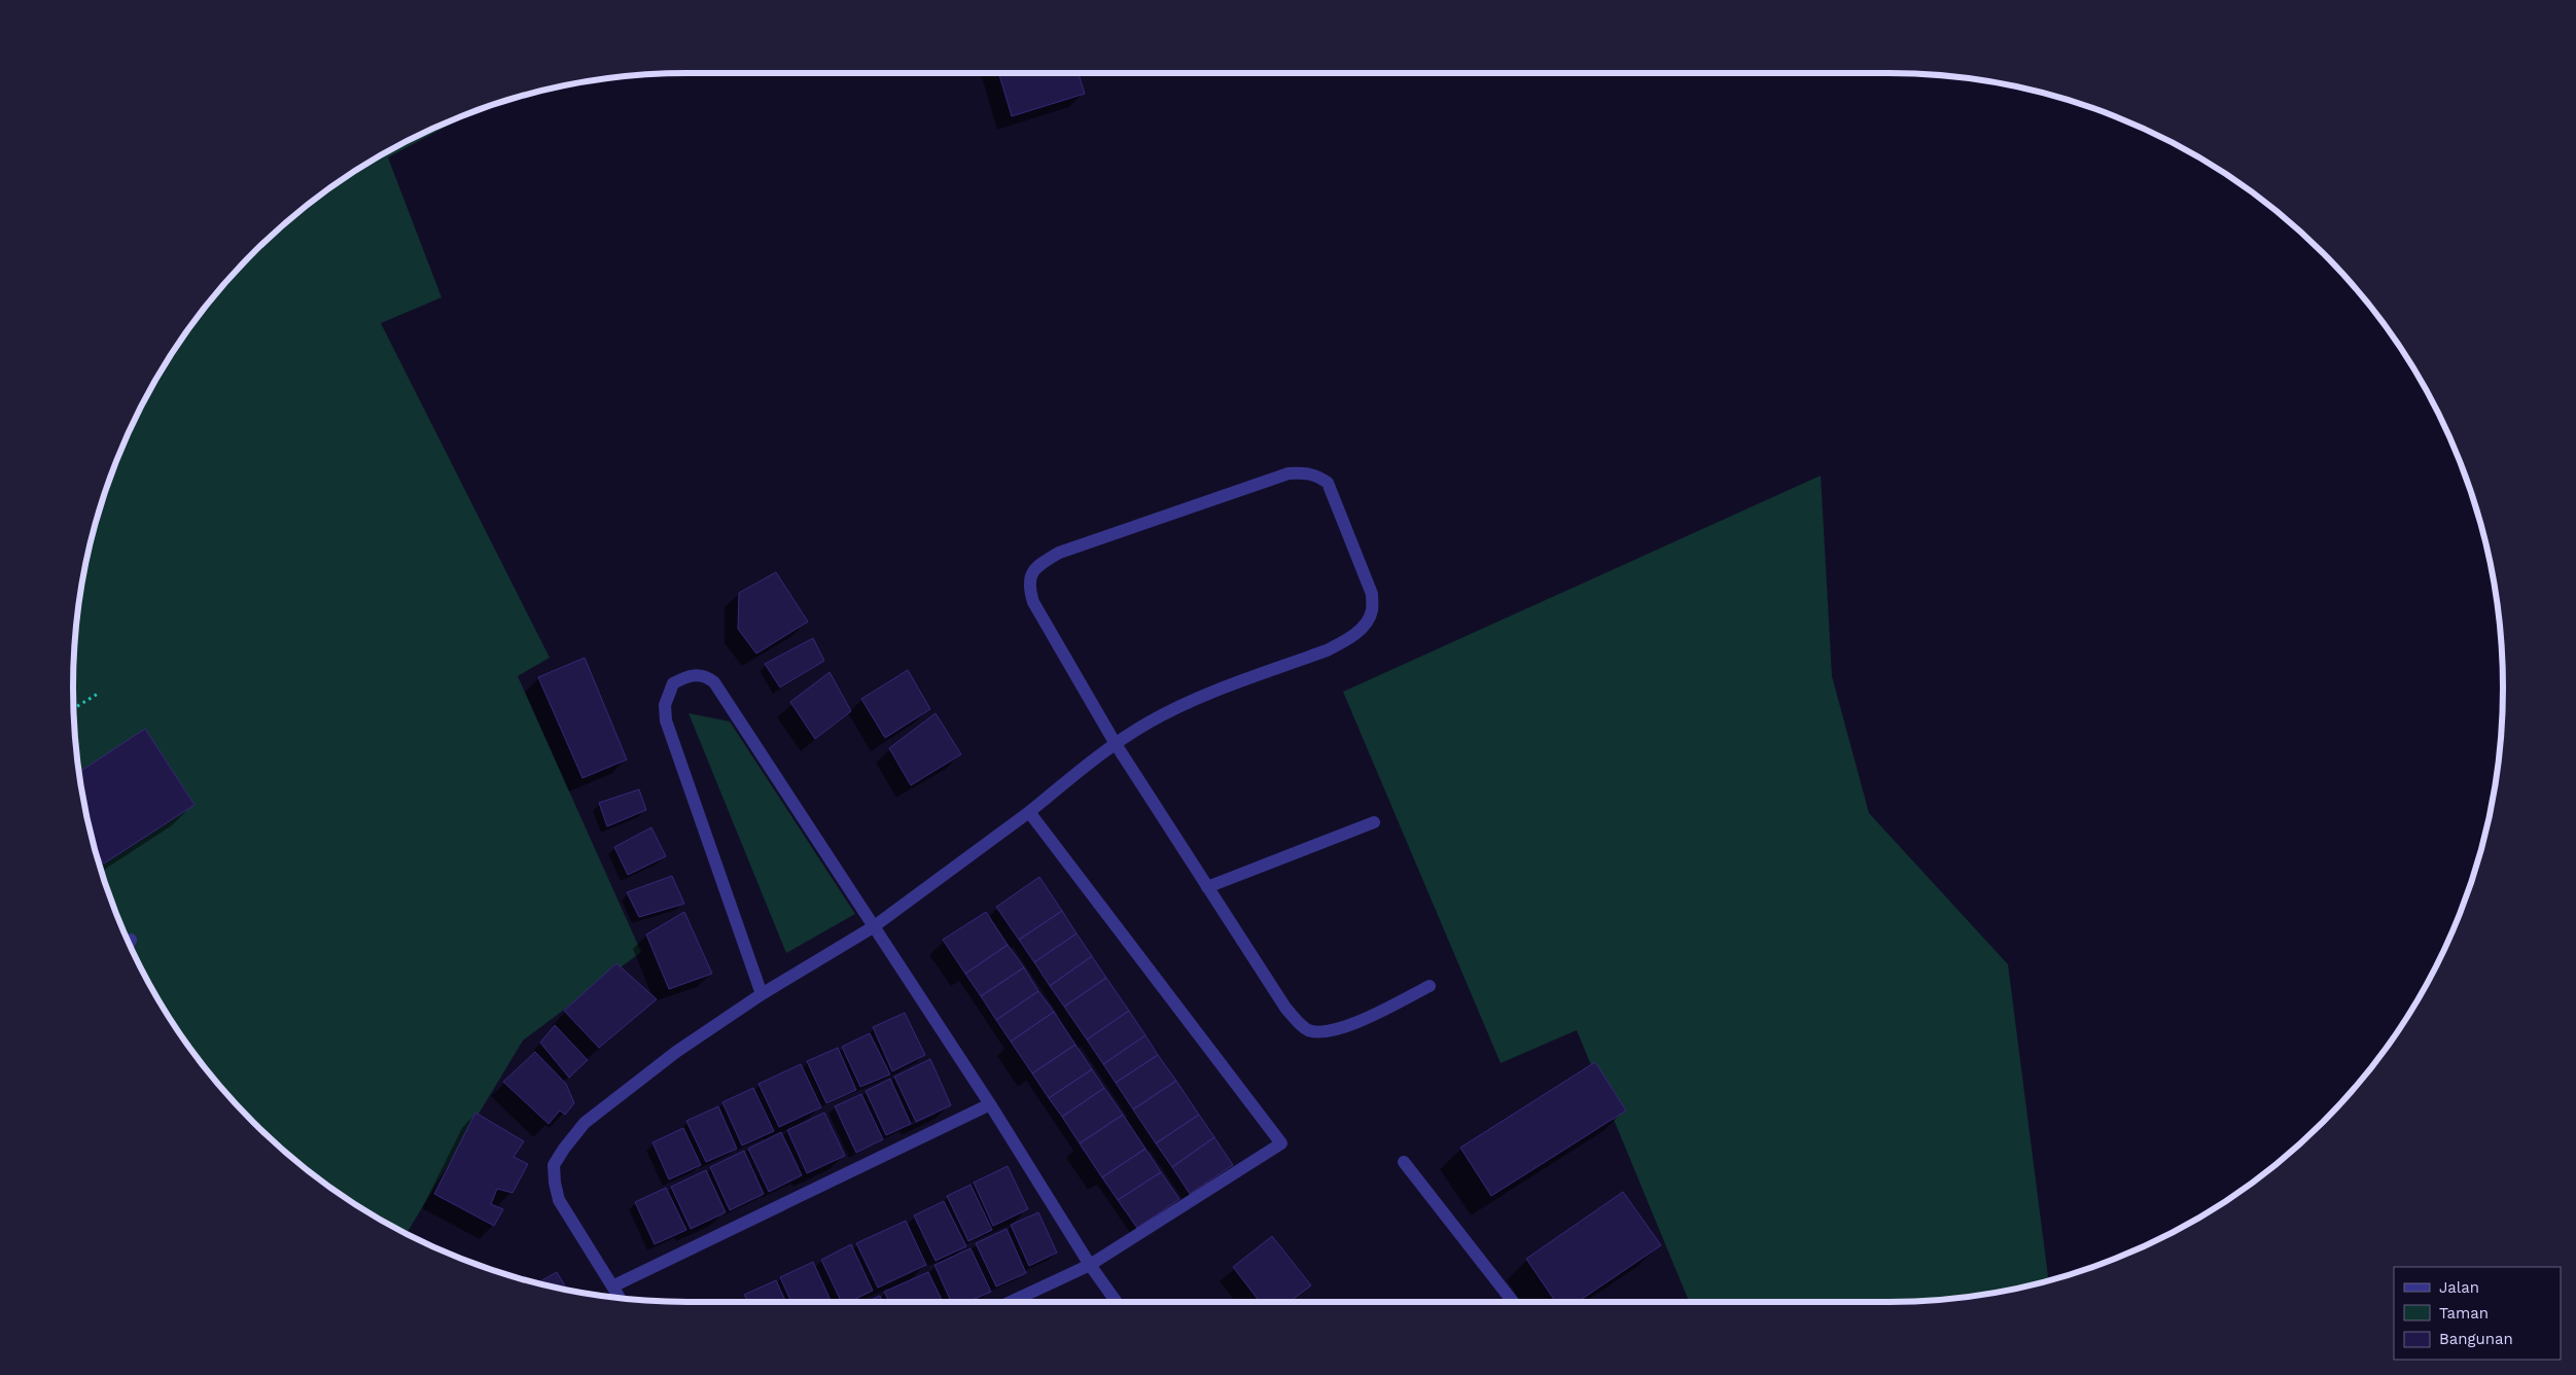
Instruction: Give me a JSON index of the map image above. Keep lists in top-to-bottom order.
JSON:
{
  "legend": ["Jalan", "Taman", "Bangunan"]
}
